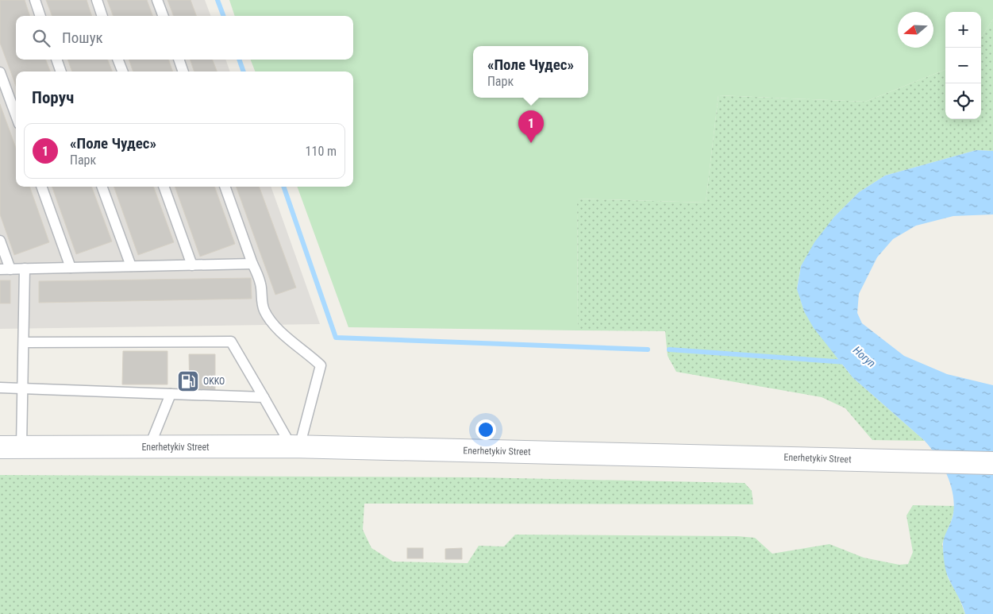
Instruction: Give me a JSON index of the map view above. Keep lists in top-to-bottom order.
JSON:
{
  "streets": {
    "main road": ["Enerhetykiv Street"]
  },
  "water": ["Horyn"],
  "places": {
    "fuel station": ["OKKO"]
  },
  "north": "left",
  "page": {
    "map_buttons": ["+", "−"],
    "search": "Пошук",
    "popup": ["«Поле Чудес»", "Парк"],
    "heading": "Поруч",
    "pins": "1",
    "list": [
      {
        "mark": "1",
        "name": "«Поле Чудес»",
        "note": "Парк",
        "value": "110 m"
      }
    ]
  }
}
